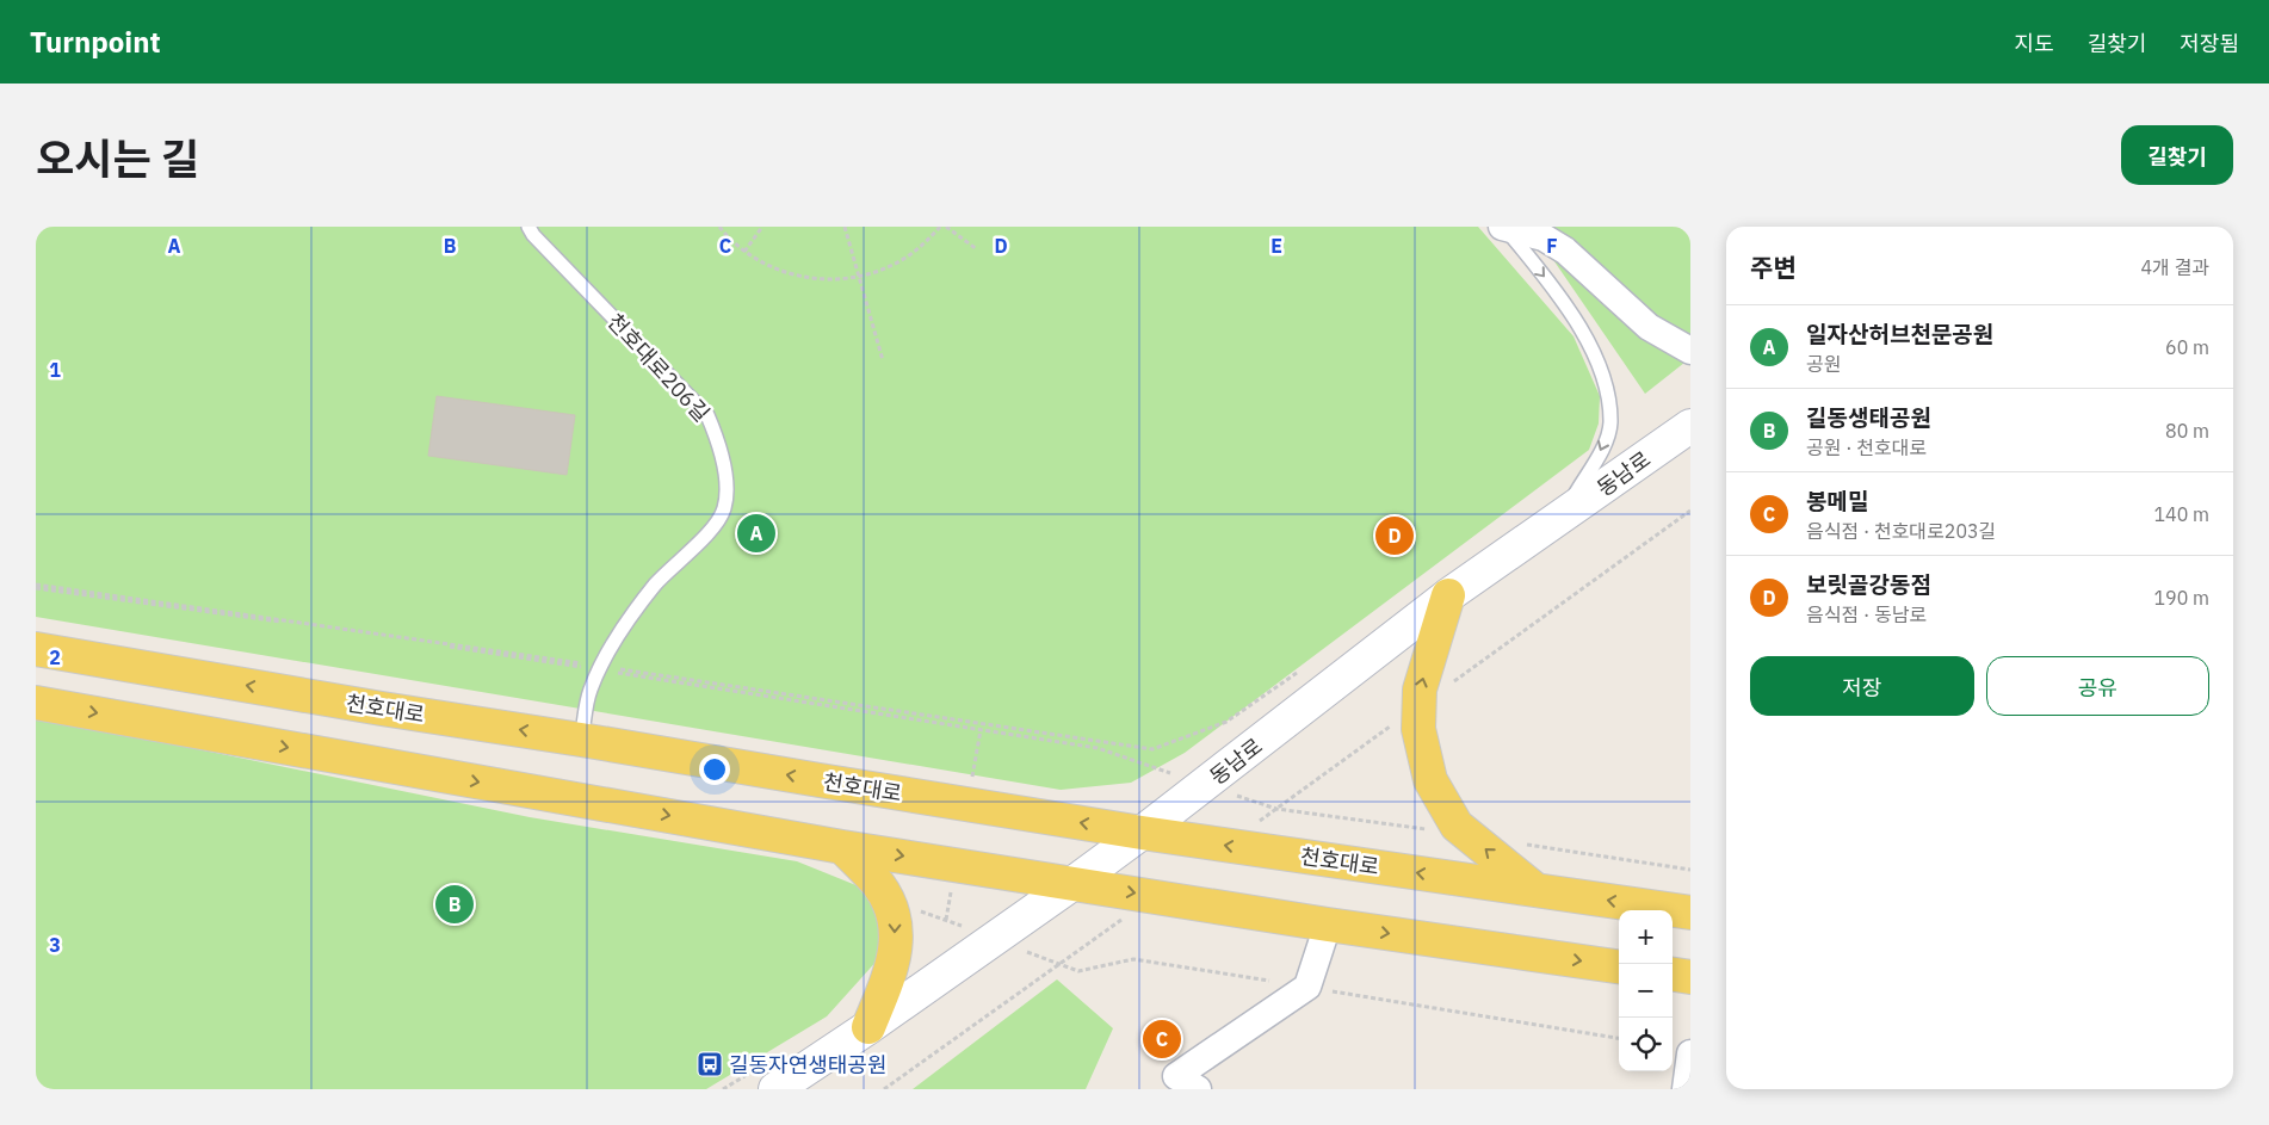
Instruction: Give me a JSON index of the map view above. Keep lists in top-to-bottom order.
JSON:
{
  "streets": {
    "main road": ["동남로", "천호대로"],
    "lane": ["천호대로206길"]
  },
  "crossings": [
    ["천호대로206길", "천호대로"],
    ["동남로", "천호대로"]
  ],
  "places": {
    "bus stop": ["길동자연생태공원"]
  },
  "page": {
    "header": "Turnpoint",
    "nav": ["지도", "길찾기", "저장됨"],
    "title": "오시는 길",
    "buttons": [
      "길찾기",
      ["저장", "공유"]
    ],
    "heading": ["주변", "4개 결과"],
    "list": [
      {
        "mark": "A",
        "name": "일자산허브천문공원",
        "note": "공원",
        "value": "60 m"
      },
      {
        "mark": "B",
        "name": "길동생태공원",
        "note": "공원 · 천호대로",
        "value": "80 m"
      },
      {
        "mark": "C",
        "name": "봉메밀",
        "note": "음식점 · 천호대로203길",
        "value": "140 m"
      },
      {
        "mark": "D",
        "name": "보릿골강동점",
        "note": "음식점 · 동남로",
        "value": "190 m"
      }
    ],
    "pins": [
      "A",
      "D",
      "B",
      "C"
    ],
    "map_buttons": ["+", "−"]
  },
  "grid": {
    "columns": [
      "A",
      "B",
      "C",
      "D",
      "E",
      "F"
    ],
    "rows": ["1", "2", "3"]
  }
}
